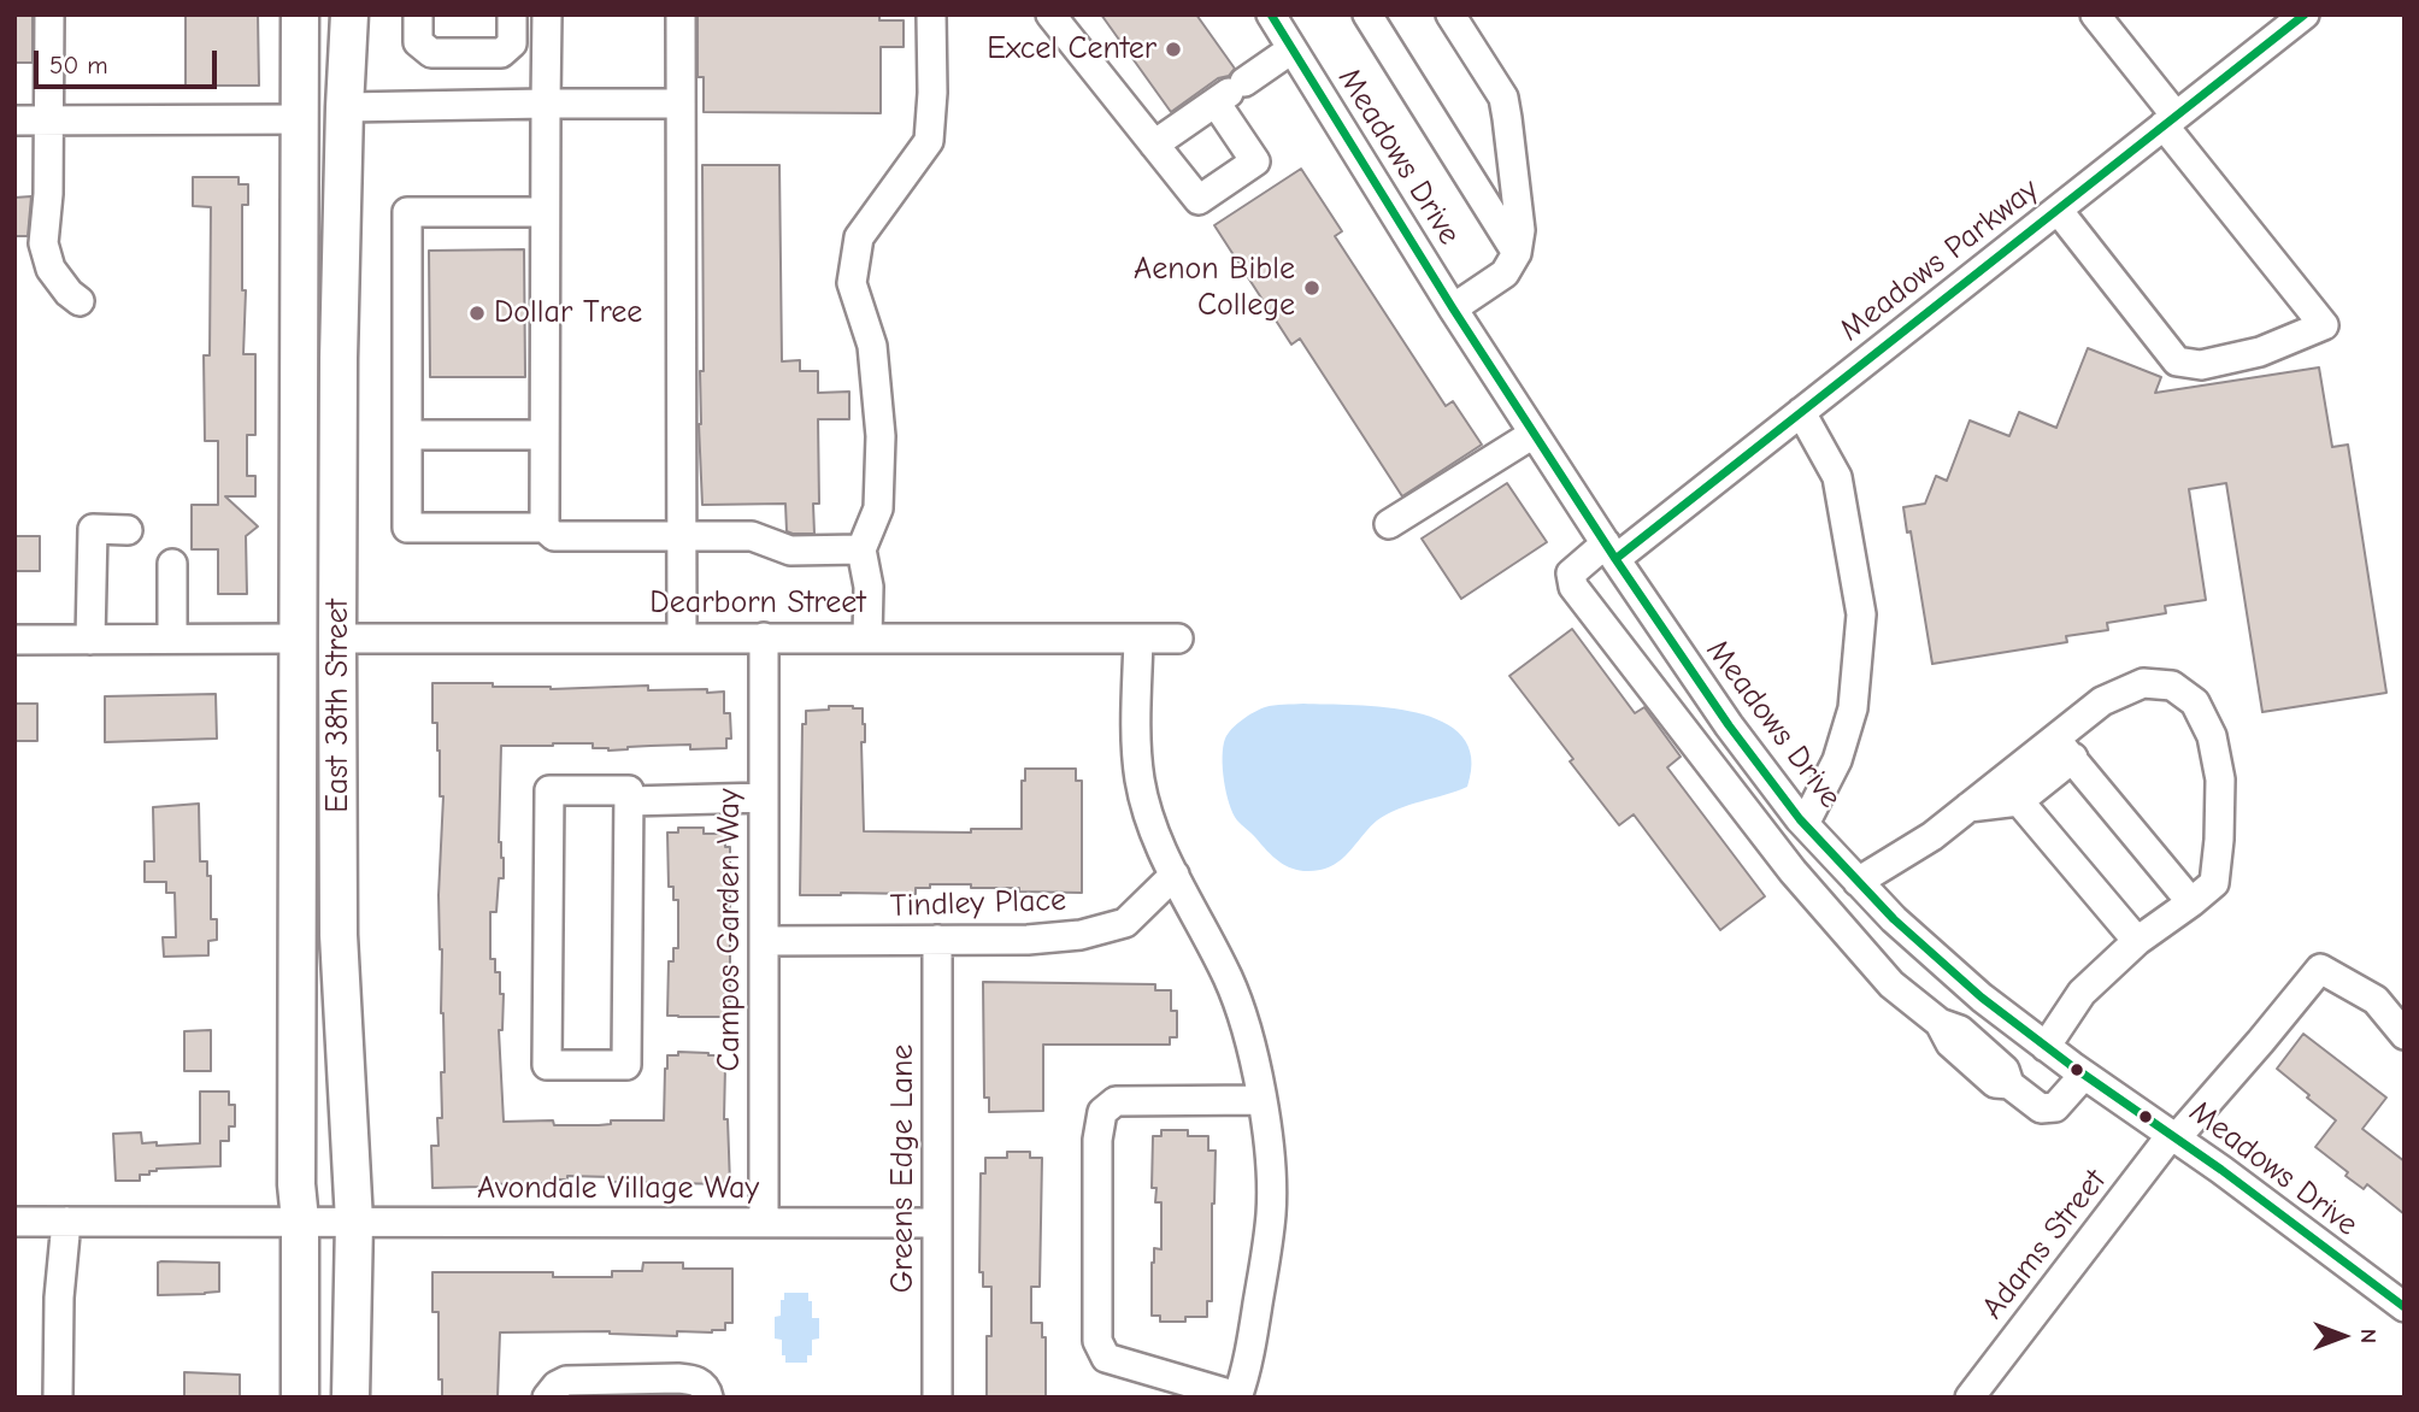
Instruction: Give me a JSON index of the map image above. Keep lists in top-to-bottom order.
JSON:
{
  "streets": {
    "main road": ["East 38th Street"],
    "street": [
      "Meadows Drive",
      "Meadows Parkway",
      "Dearborn Street",
      "Tindley Place",
      "Campos Garden Way",
      "Greens Edge Lane",
      "Avondale Village Way",
      "Adams Street"
    ]
  },
  "crossings": [
    ["Meadows Drive", "Meadows Parkway"],
    ["Meadows Drive", "Adams Street"],
    ["Dearborn Street", "East 38th Street"],
    ["Dearborn Street", "Campos Garden Way"],
    ["East 38th Street", "Avondale Village Way"],
    ["Tindley Place", "Campos Garden Way"],
    ["Tindley Place", "Greens Edge Lane"],
    ["Campos Garden Way", "Avondale Village Way"],
    ["Greens Edge Lane", "Avondale Village Way"]
  ],
  "places": ["Excel Center", "Aenon Bible College", "Dollar Tree"],
  "scale_bar": "50 m",
  "north": "right"
}
